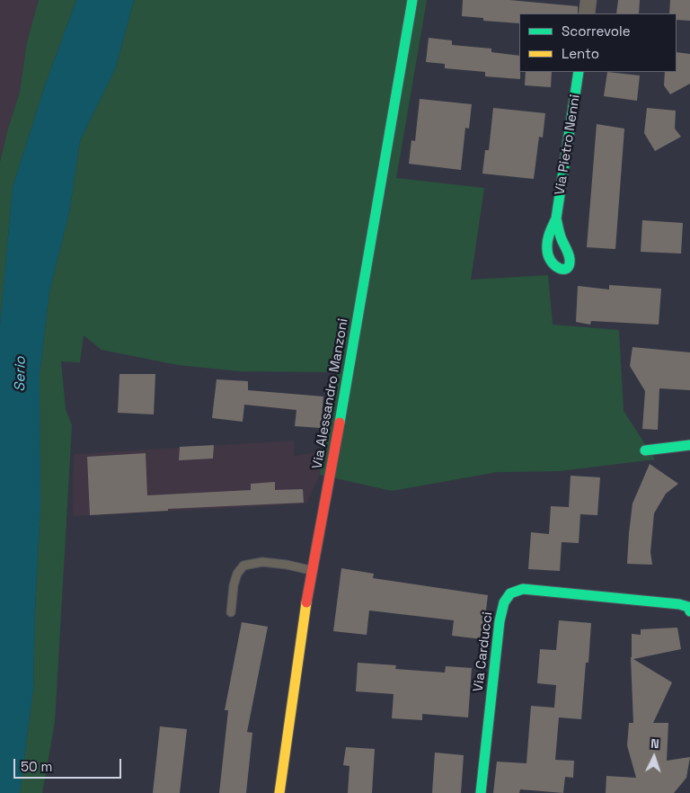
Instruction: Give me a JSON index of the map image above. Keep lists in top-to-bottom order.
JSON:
{
  "streets": {
    "street": ["Via Pietro Nenni", "Via Alessandro Manzoni", "Via Carducci"]
  },
  "water": ["Serio"],
  "legend": ["Scorrevole", "Lento"],
  "scale_bar": "50 m",
  "north": "top"
}
